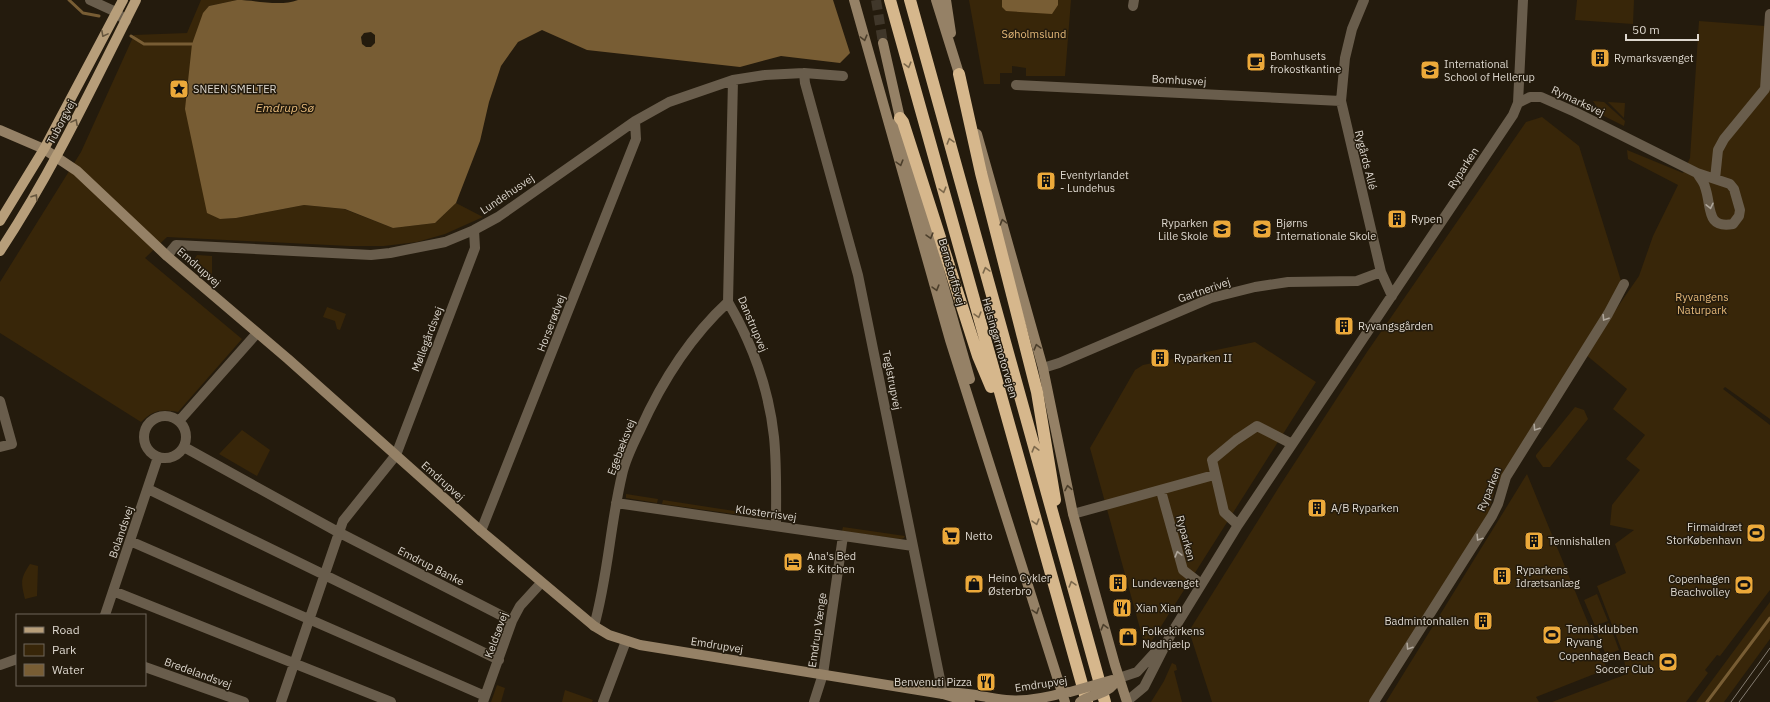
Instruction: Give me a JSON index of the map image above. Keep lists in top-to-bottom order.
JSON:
{
  "streets": {
    "highway": ["Helsingørmotorvejen"],
    "main road": ["Tuborgvej"],
    "street": [
      "Bomhusvej",
      "Rymarksvej",
      "Rygårds Allé",
      "Ryparken",
      "Lundehusvej",
      "Emdrupvej",
      "Bernstorffsvej",
      "Gartnerivej",
      "Horserødvej",
      "Danstrupvej",
      "Møllegårdsvej",
      "Teglstrupvej",
      "Egebæksvej",
      "Klosterrisvej",
      "Bolandsvej",
      "Emdrup Banke",
      "Emdrup Vænge",
      "Keldsøvej",
      "Bredelandsvej"
    ]
  },
  "crossings": [
    ["Bomhusvej", "Rygårds Allé"],
    ["Rymarksvej", "Ryparken"],
    ["Tuborgvej", "Emdrupvej"],
    ["Rygårds Allé", "Ryparken"],
    ["Rygårds Allé", "Gartnerivej"],
    ["Ryparken", "Emdrupvej"],
    ["Lundehusvej", "Emdrupvej"],
    ["Lundehusvej", "Horserødvej"],
    ["Lundehusvej", "Danstrupvej"],
    ["Lundehusvej", "Møllegårdsvej"],
    ["Lundehusvej", "Teglstrupvej"],
    ["Emdrupvej", "Horserødvej"],
    ["Emdrupvej", "Møllegårdsvej"],
    ["Emdrupvej", "Teglstrupvej"],
    ["Emdrupvej", "Egebæksvej"],
    ["Emdrupvej", "Emdrup Vænge"],
    ["Emdrupvej", "Keldsøvej"],
    ["Danstrupvej", "Egebæksvej"],
    ["Danstrupvej", "Klosterrisvej"],
    ["Teglstrupvej", "Klosterrisvej"],
    ["Egebæksvej", "Klosterrisvej"],
    ["Klosterrisvej", "Emdrup Vænge"],
    ["Bolandsvej", "Emdrup Banke"],
    ["Emdrup Banke", "Keldsøvej"]
  ],
  "water": ["Emdrup Sø"],
  "parks": ["Søholmslund", "Ryvangens Naturpark"],
  "places": {
    "building": [
      "Rymarksvænget",
      "Eventyrlandet - Lundehus",
      "Rypen",
      "Ryvangsgården",
      "Ryparken II",
      "A/B Ryparken",
      "Tennishallen",
      "Ryparkens Idrætsanlæg",
      "Lundevænget",
      "Badmintonhallen"
    ],
    "cafe": ["Bomhusets frokostkantine"],
    "school or university": ["International School of Hellerup", "Ryparken Lille Skole", "Bjørns Internationale Skole"],
    "place": ["SNEEN SMELTER"],
    "sports": [
      "Firmaidræt StorKøbenhavn",
      "Copenhagen Beachvolley",
      "Tennisklubben Ryvang",
      "Copenhagen Beach Soccer Club"
    ],
    "supermarket": ["Netto"],
    "hotel": ["Ana's Bed & Kitchen"],
    "shop": ["Heino Cykler Østerbro", "Folkekirkens Nødhjælp"],
    "restaurant": ["Xian Xian", "Benvenuti Pizza"]
  },
  "legend": ["Road", "Park", "Water"],
  "scale_bar": "50 m"
}
